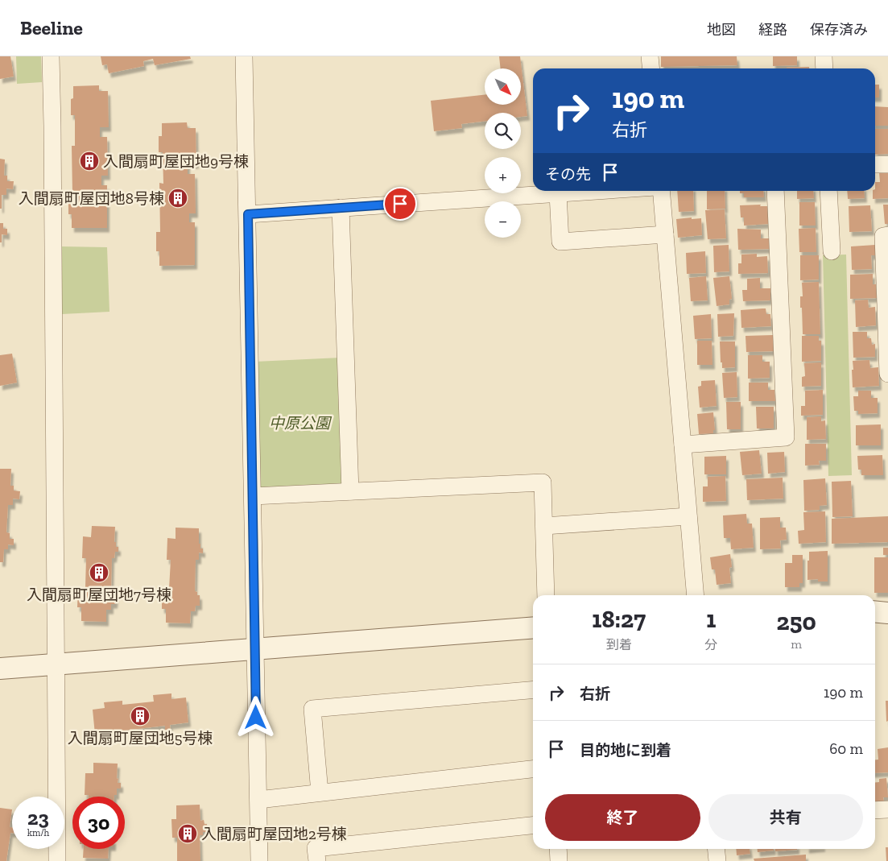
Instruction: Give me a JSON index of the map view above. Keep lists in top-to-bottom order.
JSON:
{
  "parks": ["中原公園"],
  "places": {
    "building": [
      "入間扇町屋団地9号棟",
      "入間扇町屋団地8号棟",
      "入間扇町屋団地7号棟",
      "入間扇町屋団地5号棟",
      "入間扇町屋団地2号棟"
    ]
  },
  "north": "bottom right",
  "page": {
    "header": "Beeline",
    "nav": ["地図", "経路", "保存済み"],
    "map_buttons": ["+", "−"],
    "turn": ["190 m", "右折"],
    "then": "その先",
    "eta": [
      "18:27",
      "到着",
      "1",
      "分",
      "250",
      "m"
    ],
    "list": [
      {
        "name": "右折",
        "value": "190 m"
      },
      {
        "name": "目的地に到着",
        "value": "60 m"
      }
    ],
    "buttons": ["終了", "共有"],
    "speed": "23 km/h",
    "limit": "30"
  }
}
